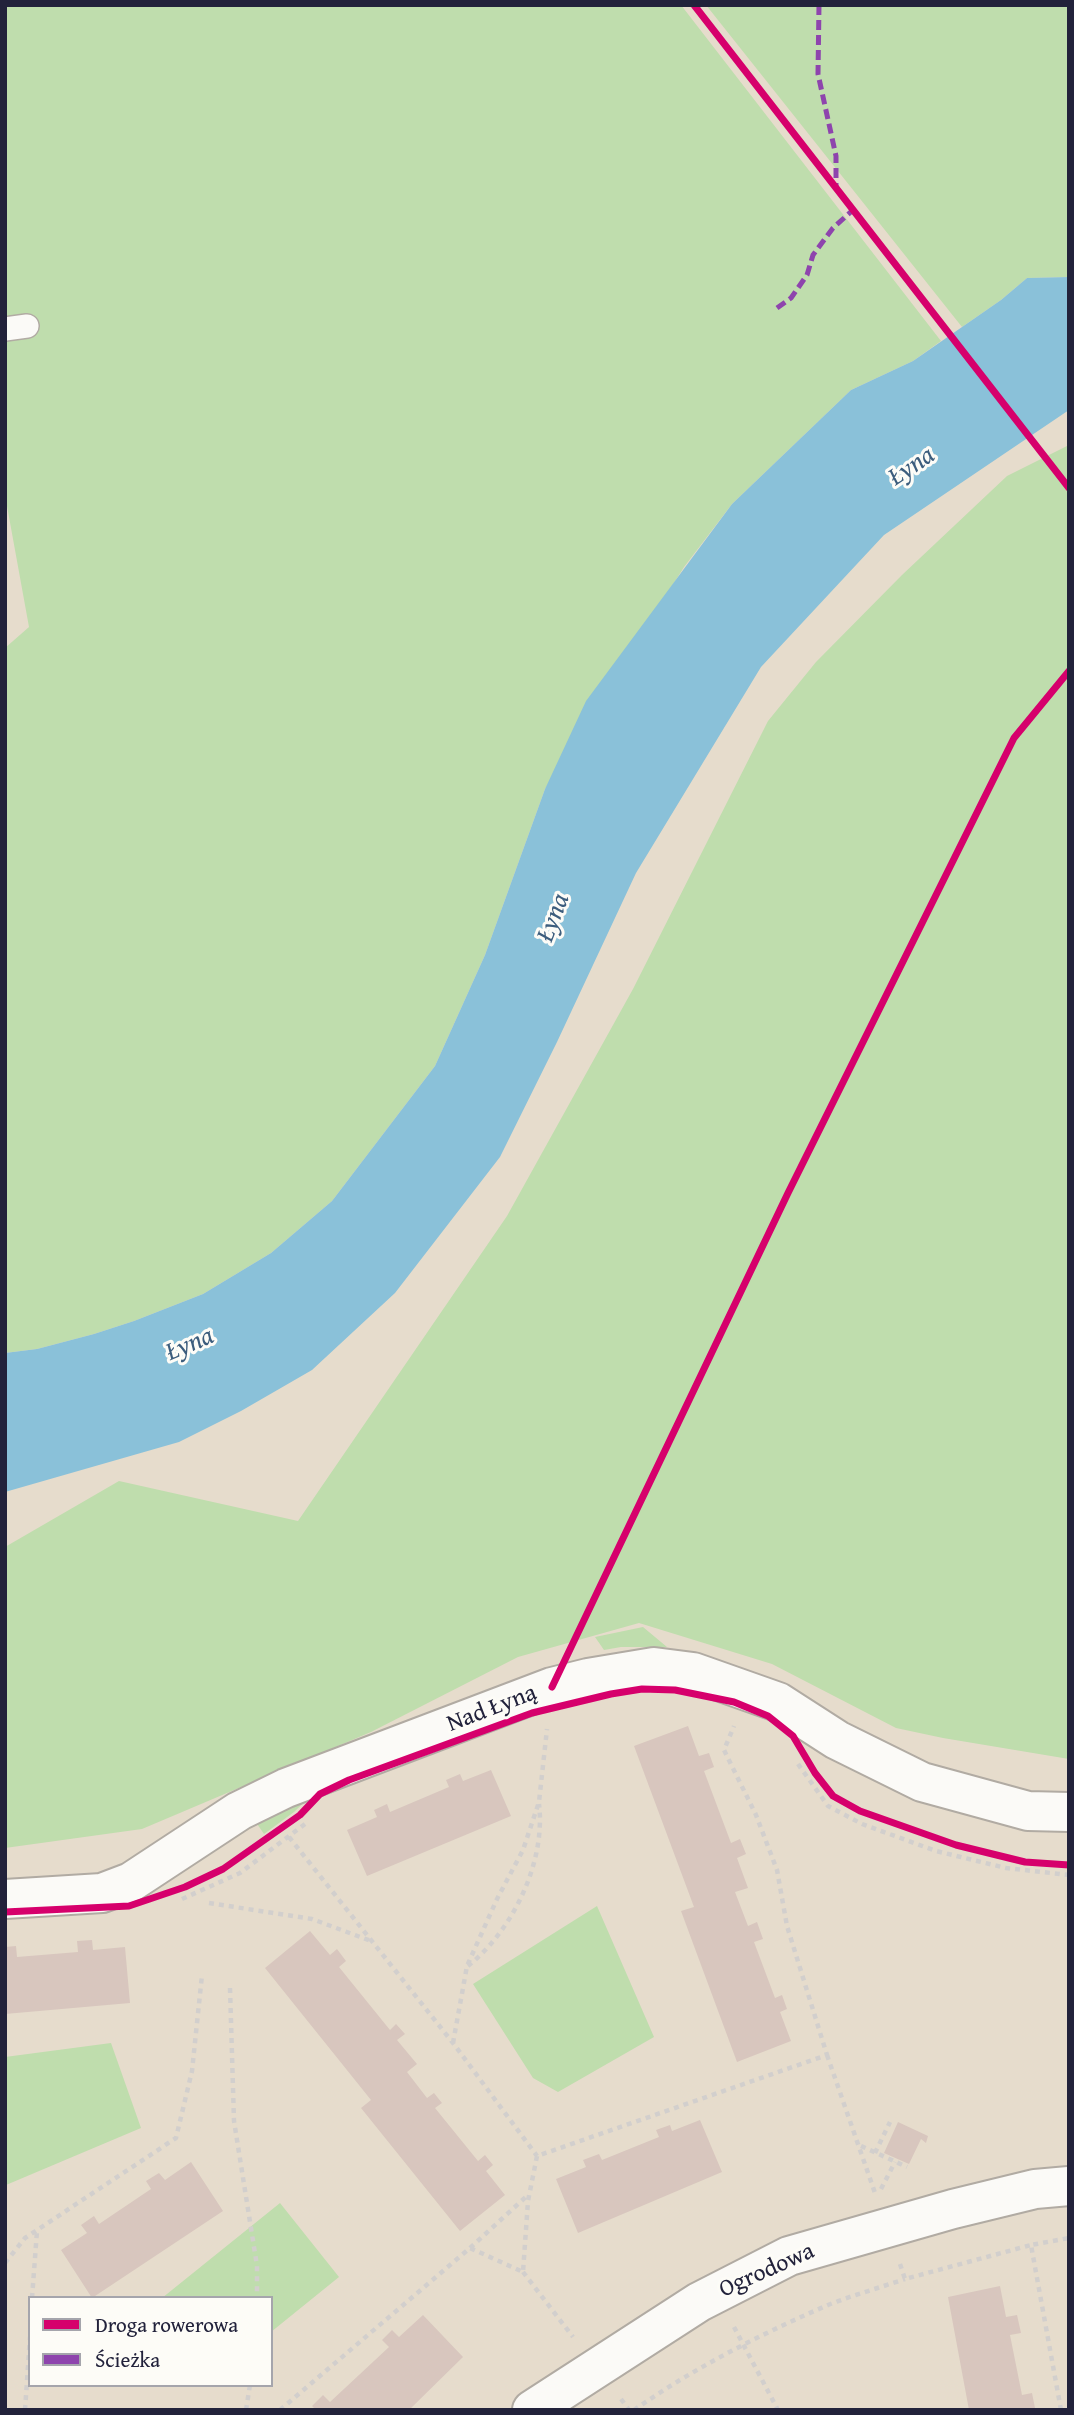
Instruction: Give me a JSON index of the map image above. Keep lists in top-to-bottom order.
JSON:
{
  "streets": {
    "street": ["Nad Łyną", "Ogrodowa"]
  },
  "water": ["Łyna"],
  "legend": ["Droga rowerowa", "Ścieżka"]
}
